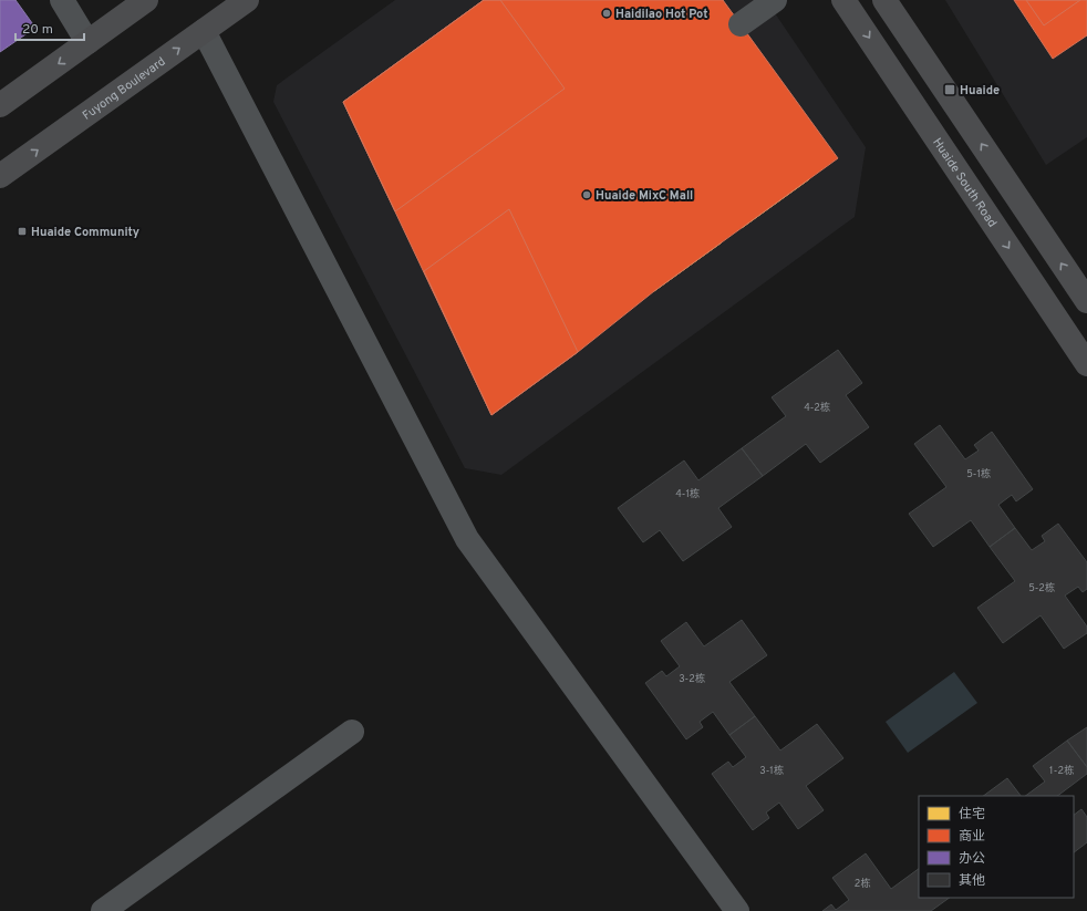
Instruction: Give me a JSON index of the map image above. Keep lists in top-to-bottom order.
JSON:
{
  "streets": {
    "main road": ["Fuyong Boulevard", "Huaide South Road"]
  },
  "places": {
    "other": ["Haidilao Hot Pot", "Huaide MixC Mall"],
    "transit": ["Huaide", "Huaide Community"]
  },
  "house_numbers": [
    "4-2栋",
    "5-1栋",
    "4-1栋",
    "5-2栋",
    "3-2栋",
    "3-1栋",
    "1-2栋",
    "2栋"
  ],
  "legend": [
    "住宅",
    "商业",
    "办公",
    "其他"
  ],
  "scale_bar": "20 m"
}
